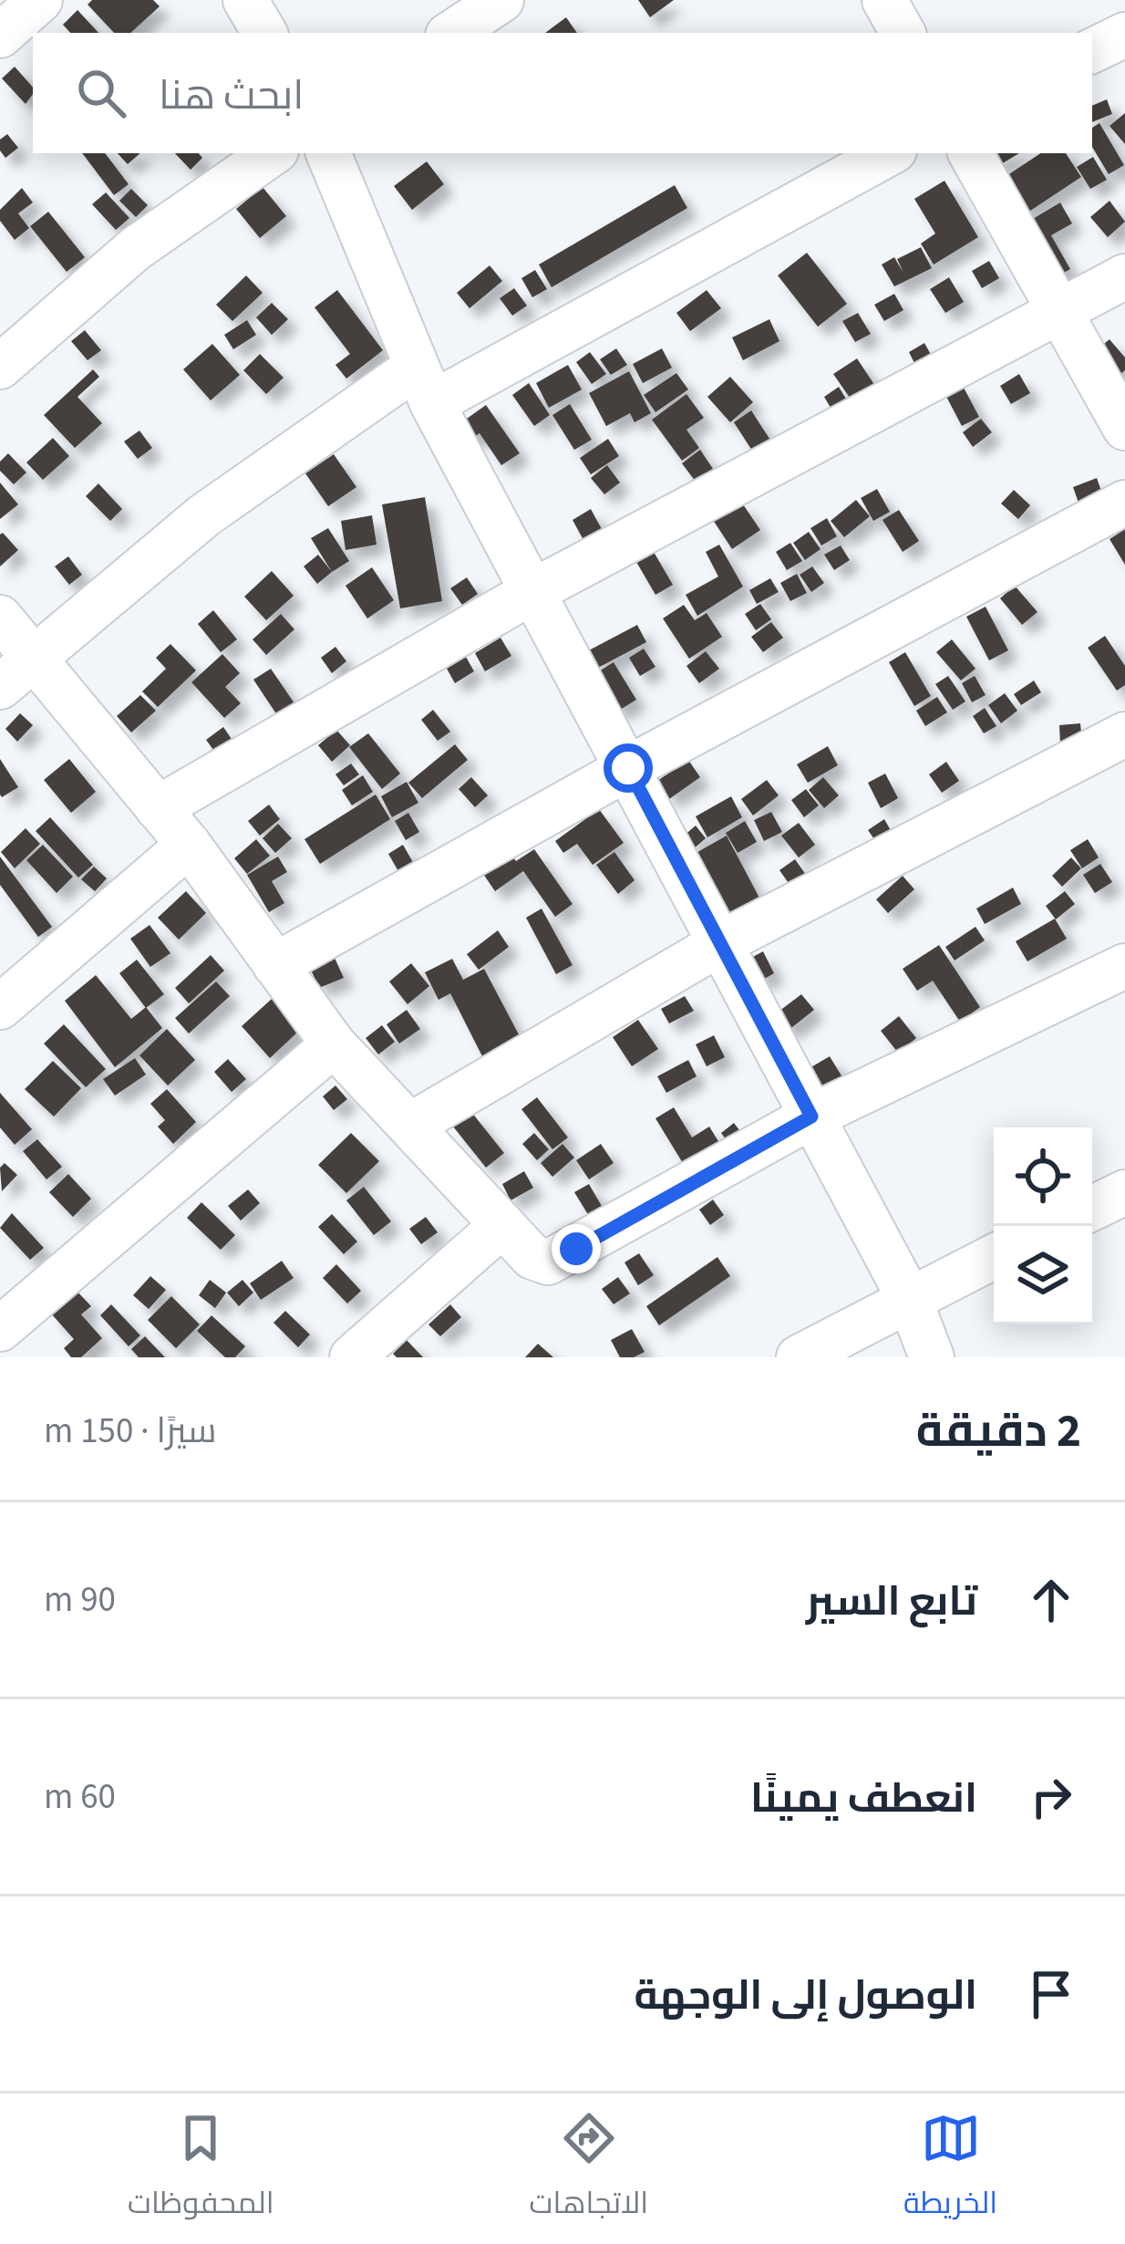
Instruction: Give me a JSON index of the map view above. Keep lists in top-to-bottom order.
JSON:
{
  "page": {
    "search": "ابحث هنا",
    "heading": ["2 دقيقة", "سيرًا · 150 m"],
    "list": [
      ["تابع السير", "90 m"],
      ["انعطف يمينًا", "60 m"],
      "الوصول إلى الوجهة"
    ],
    "nav": ["الخريطة", "الاتجاهات", "المحفوظات"]
  }
}
